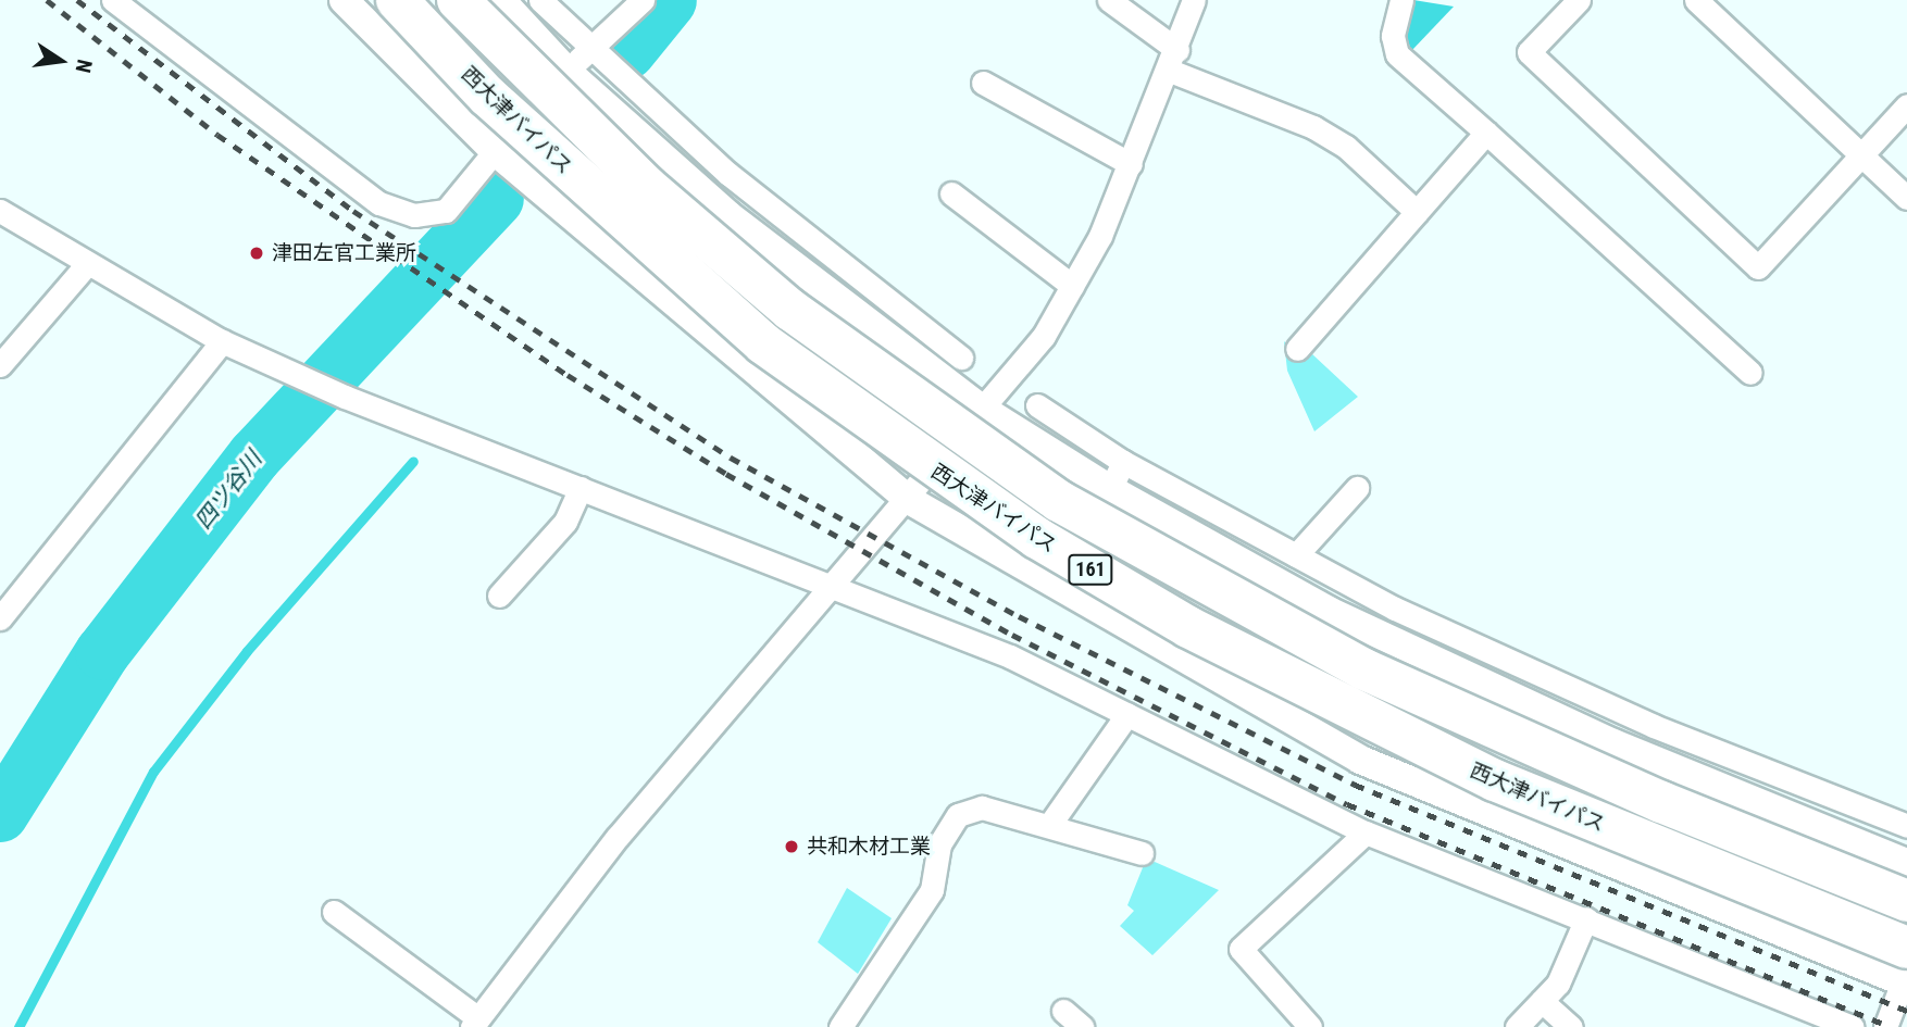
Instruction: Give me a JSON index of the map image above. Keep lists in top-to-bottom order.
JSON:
{
  "streets": {
    "highway": ["西大津バイパス", "161"]
  },
  "water": ["四ツ谷川"],
  "places": ["津田左官工業所", "共和木材工業"],
  "north": "right"
}
